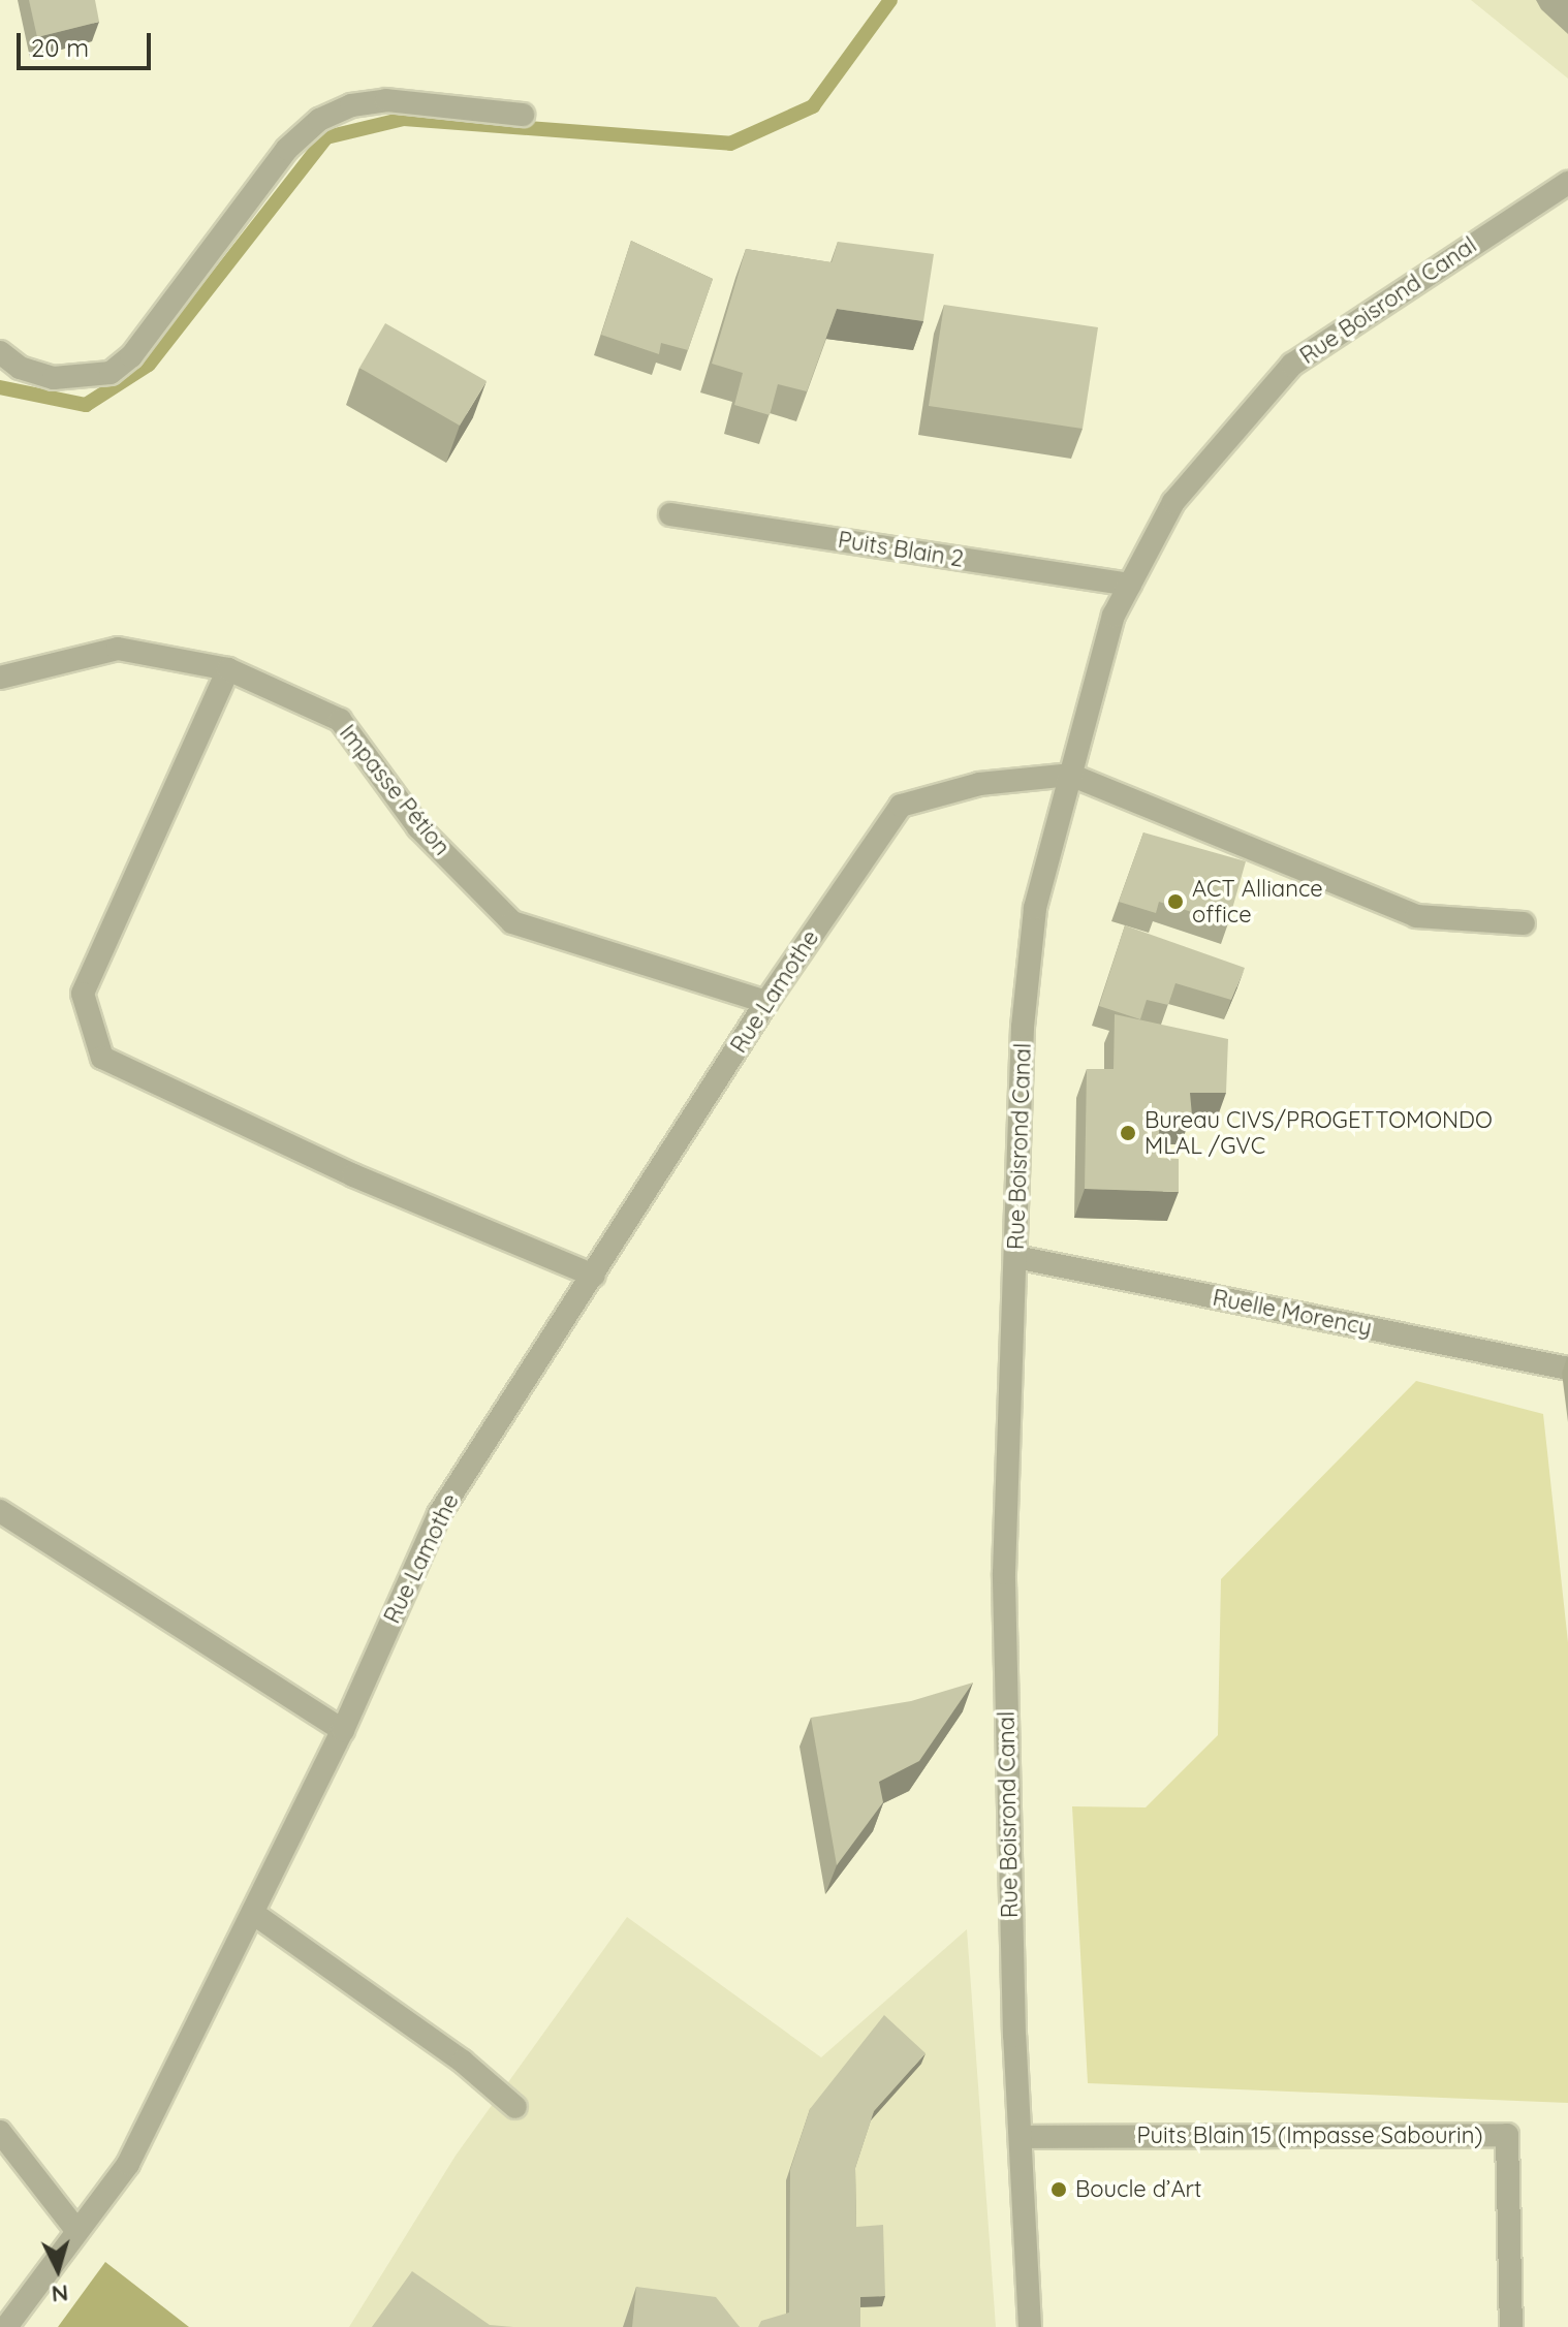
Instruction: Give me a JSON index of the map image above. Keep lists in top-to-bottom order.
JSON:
{
  "streets": {
    "street": [
      "Rue Boisrond Canal",
      "Puits Blain 2",
      "Impasse Pétion",
      "Rue Lamothe",
      "Ruelle Morency",
      "Puits Blain 15 (Impasse Sabourin)"
    ]
  },
  "crossings": [
    ["Rue Boisrond Canal", "Puits Blain 2"],
    ["Rue Boisrond Canal", "Rue Lamothe"],
    ["Rue Boisrond Canal", "Ruelle Morency"],
    ["Rue Boisrond Canal", "Puits Blain 15 (Impasse Sabourin)"],
    ["Impasse Pétion", "Rue Lamothe"]
  ],
  "places": ["ACT Alliance office", "Bureau CIVS/PROGETTOMONDO MLAL /GVC", "Boucle d’Art"],
  "scale_bar": "20 m",
  "north": "bottom"
}
